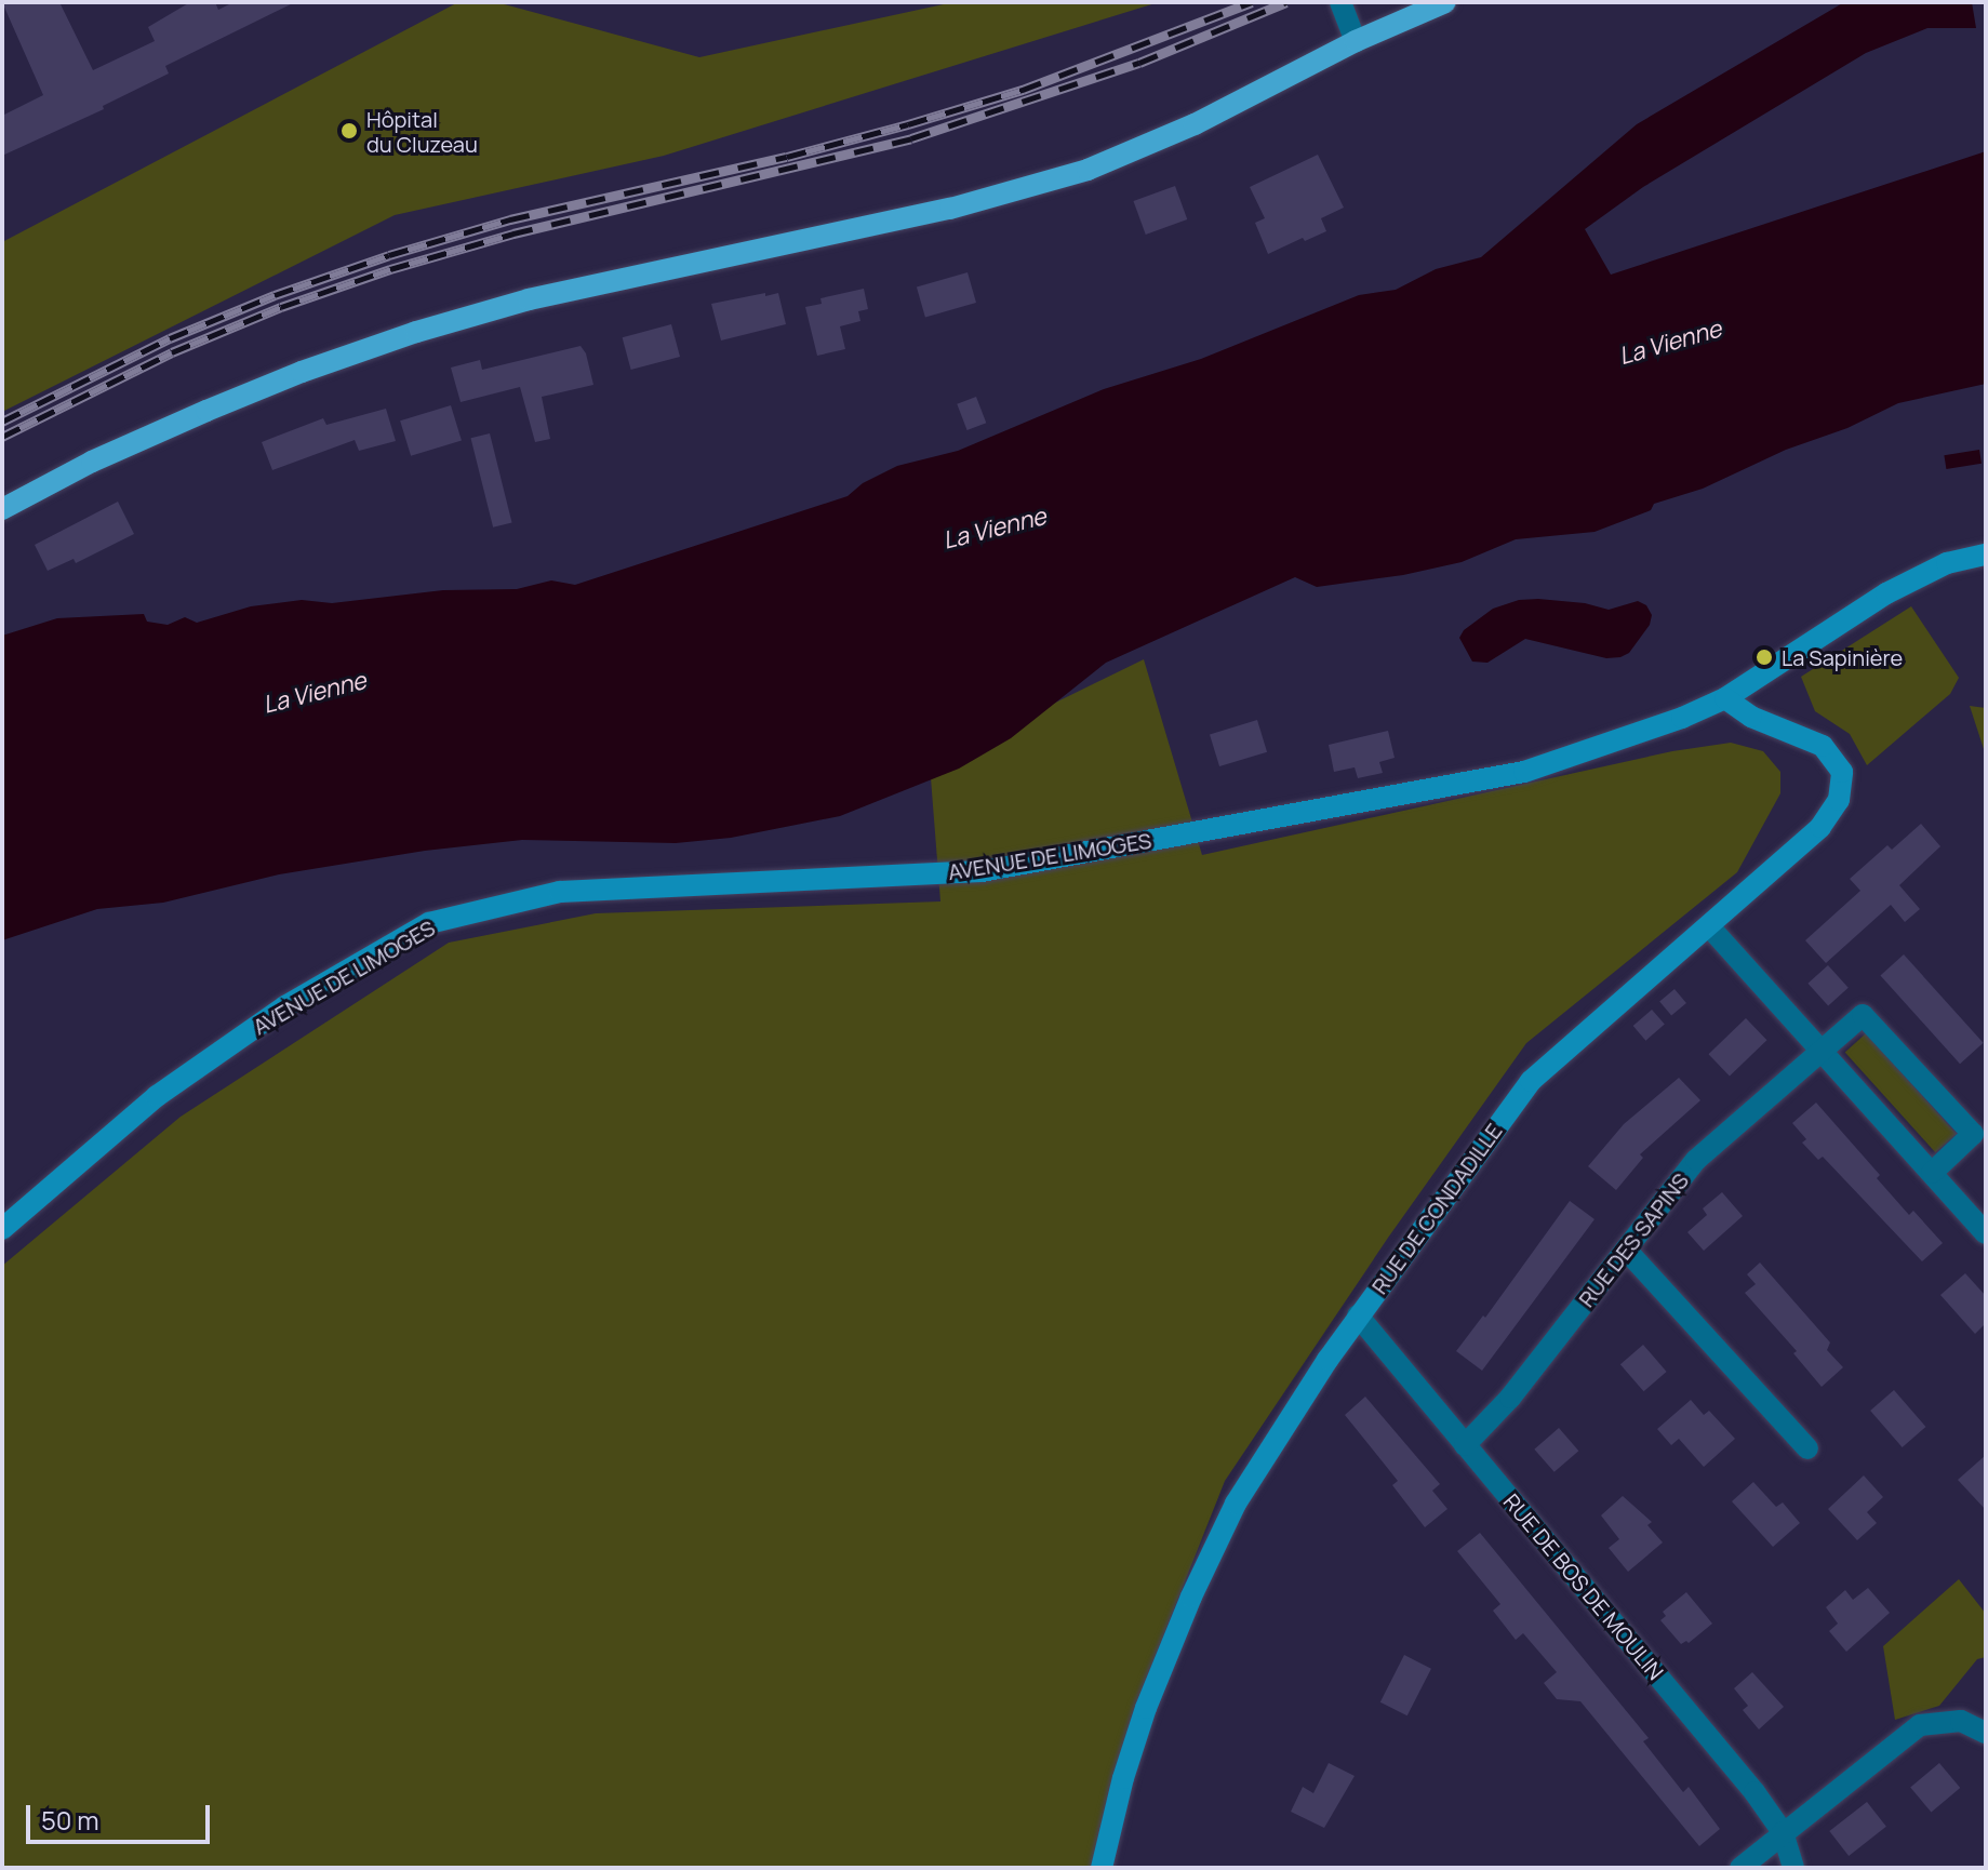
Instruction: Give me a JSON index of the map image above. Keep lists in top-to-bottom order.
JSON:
{
  "streets": {
    "main road": ["AVENUE DE LIMOGES", "RUE DE CONDADILLE"],
    "street": ["RUE DES SAPINS", "RUE DE BOS DE MOULIN"]
  },
  "crossings": [
    ["AVENUE DE LIMOGES", "RUE DE CONDADILLE"],
    ["RUE DE CONDADILLE", "RUE DE BOS DE MOULIN"],
    ["RUE DES SAPINS", "RUE DE BOS DE MOULIN"]
  ],
  "water": ["La Vienne"],
  "places": ["Hôpital du Cluzeau", "La Sapinière"],
  "scale_bar": "50 m"
}
